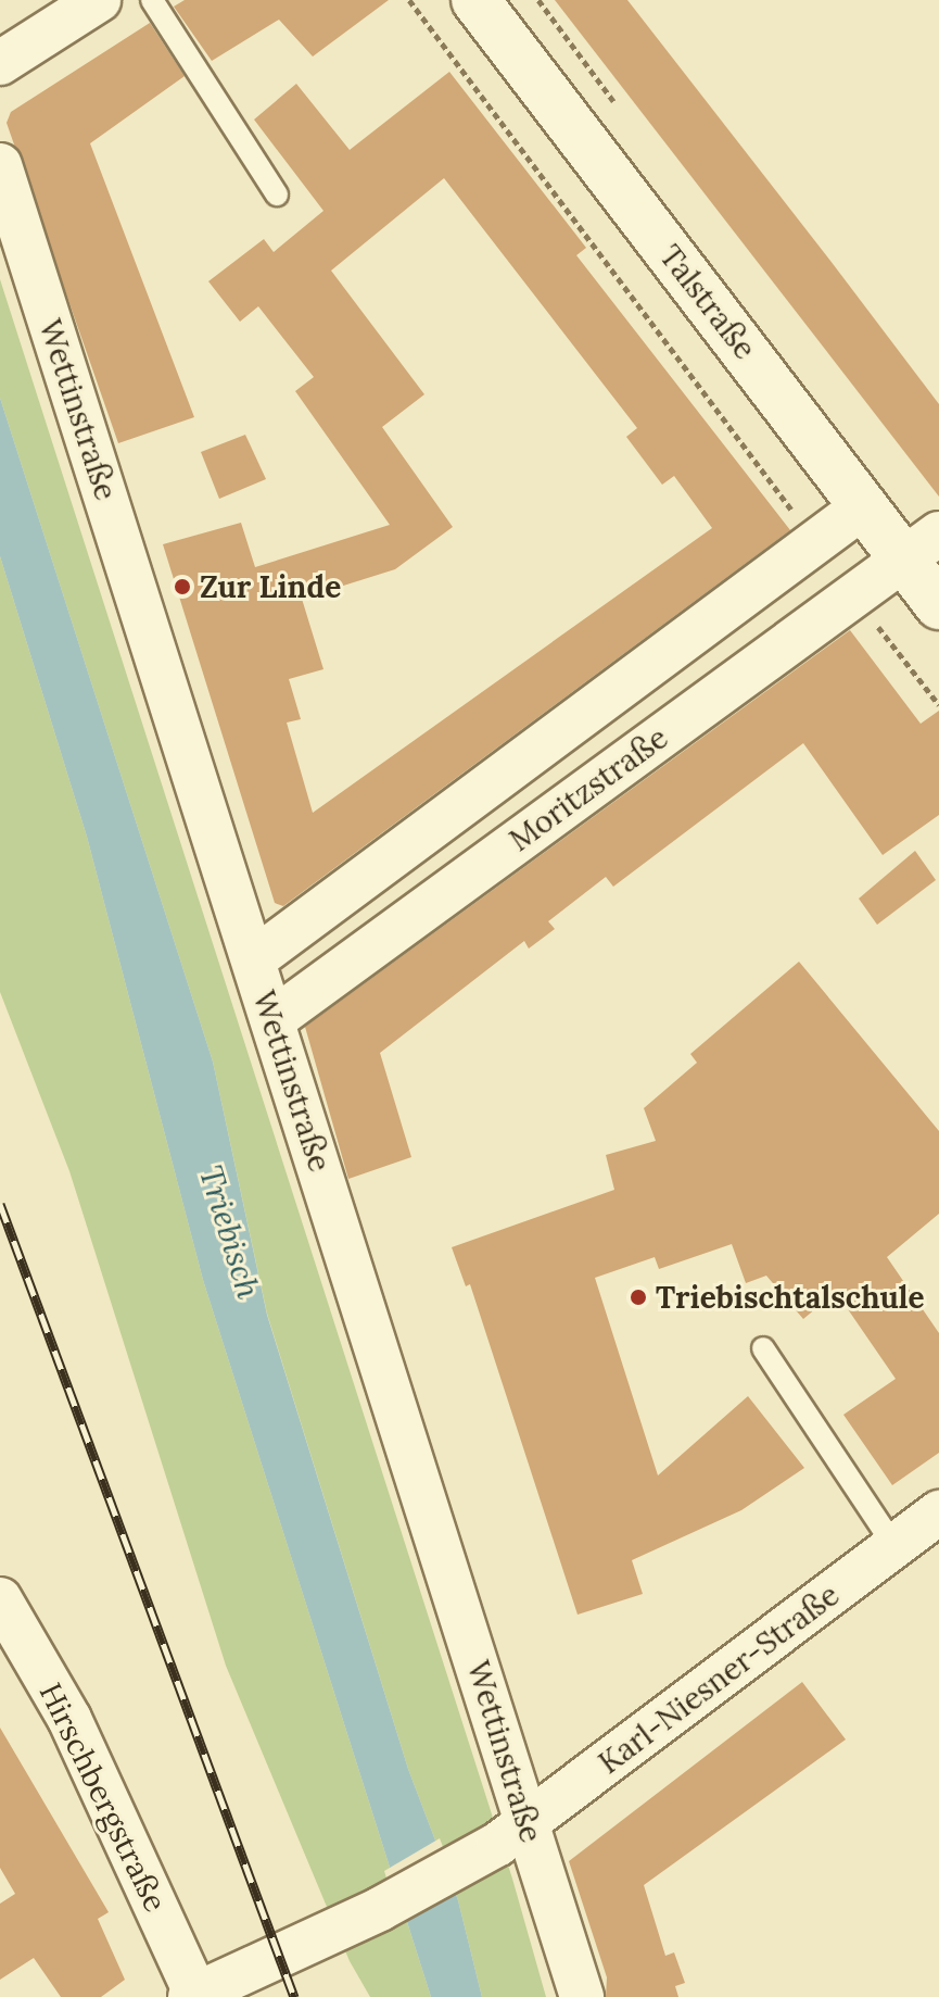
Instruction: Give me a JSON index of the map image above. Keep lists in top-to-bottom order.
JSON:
{
  "streets": {
    "main road": ["Talstraße"],
    "street": [
      "Wettinstraße",
      "Moritzstraße",
      "Karl-Niesner-Straße",
      "Hirschbergstraße"
    ]
  },
  "crossings": [
    ["Talstraße", "Moritzstraße"],
    ["Wettinstraße", "Moritzstraße"],
    ["Wettinstraße", "Karl-Niesner-Straße"],
    ["Karl-Niesner-Straße", "Hirschbergstraße"]
  ],
  "water": ["Triebisch"],
  "places": ["Zur Linde", "Triebischtalschule"]
}
